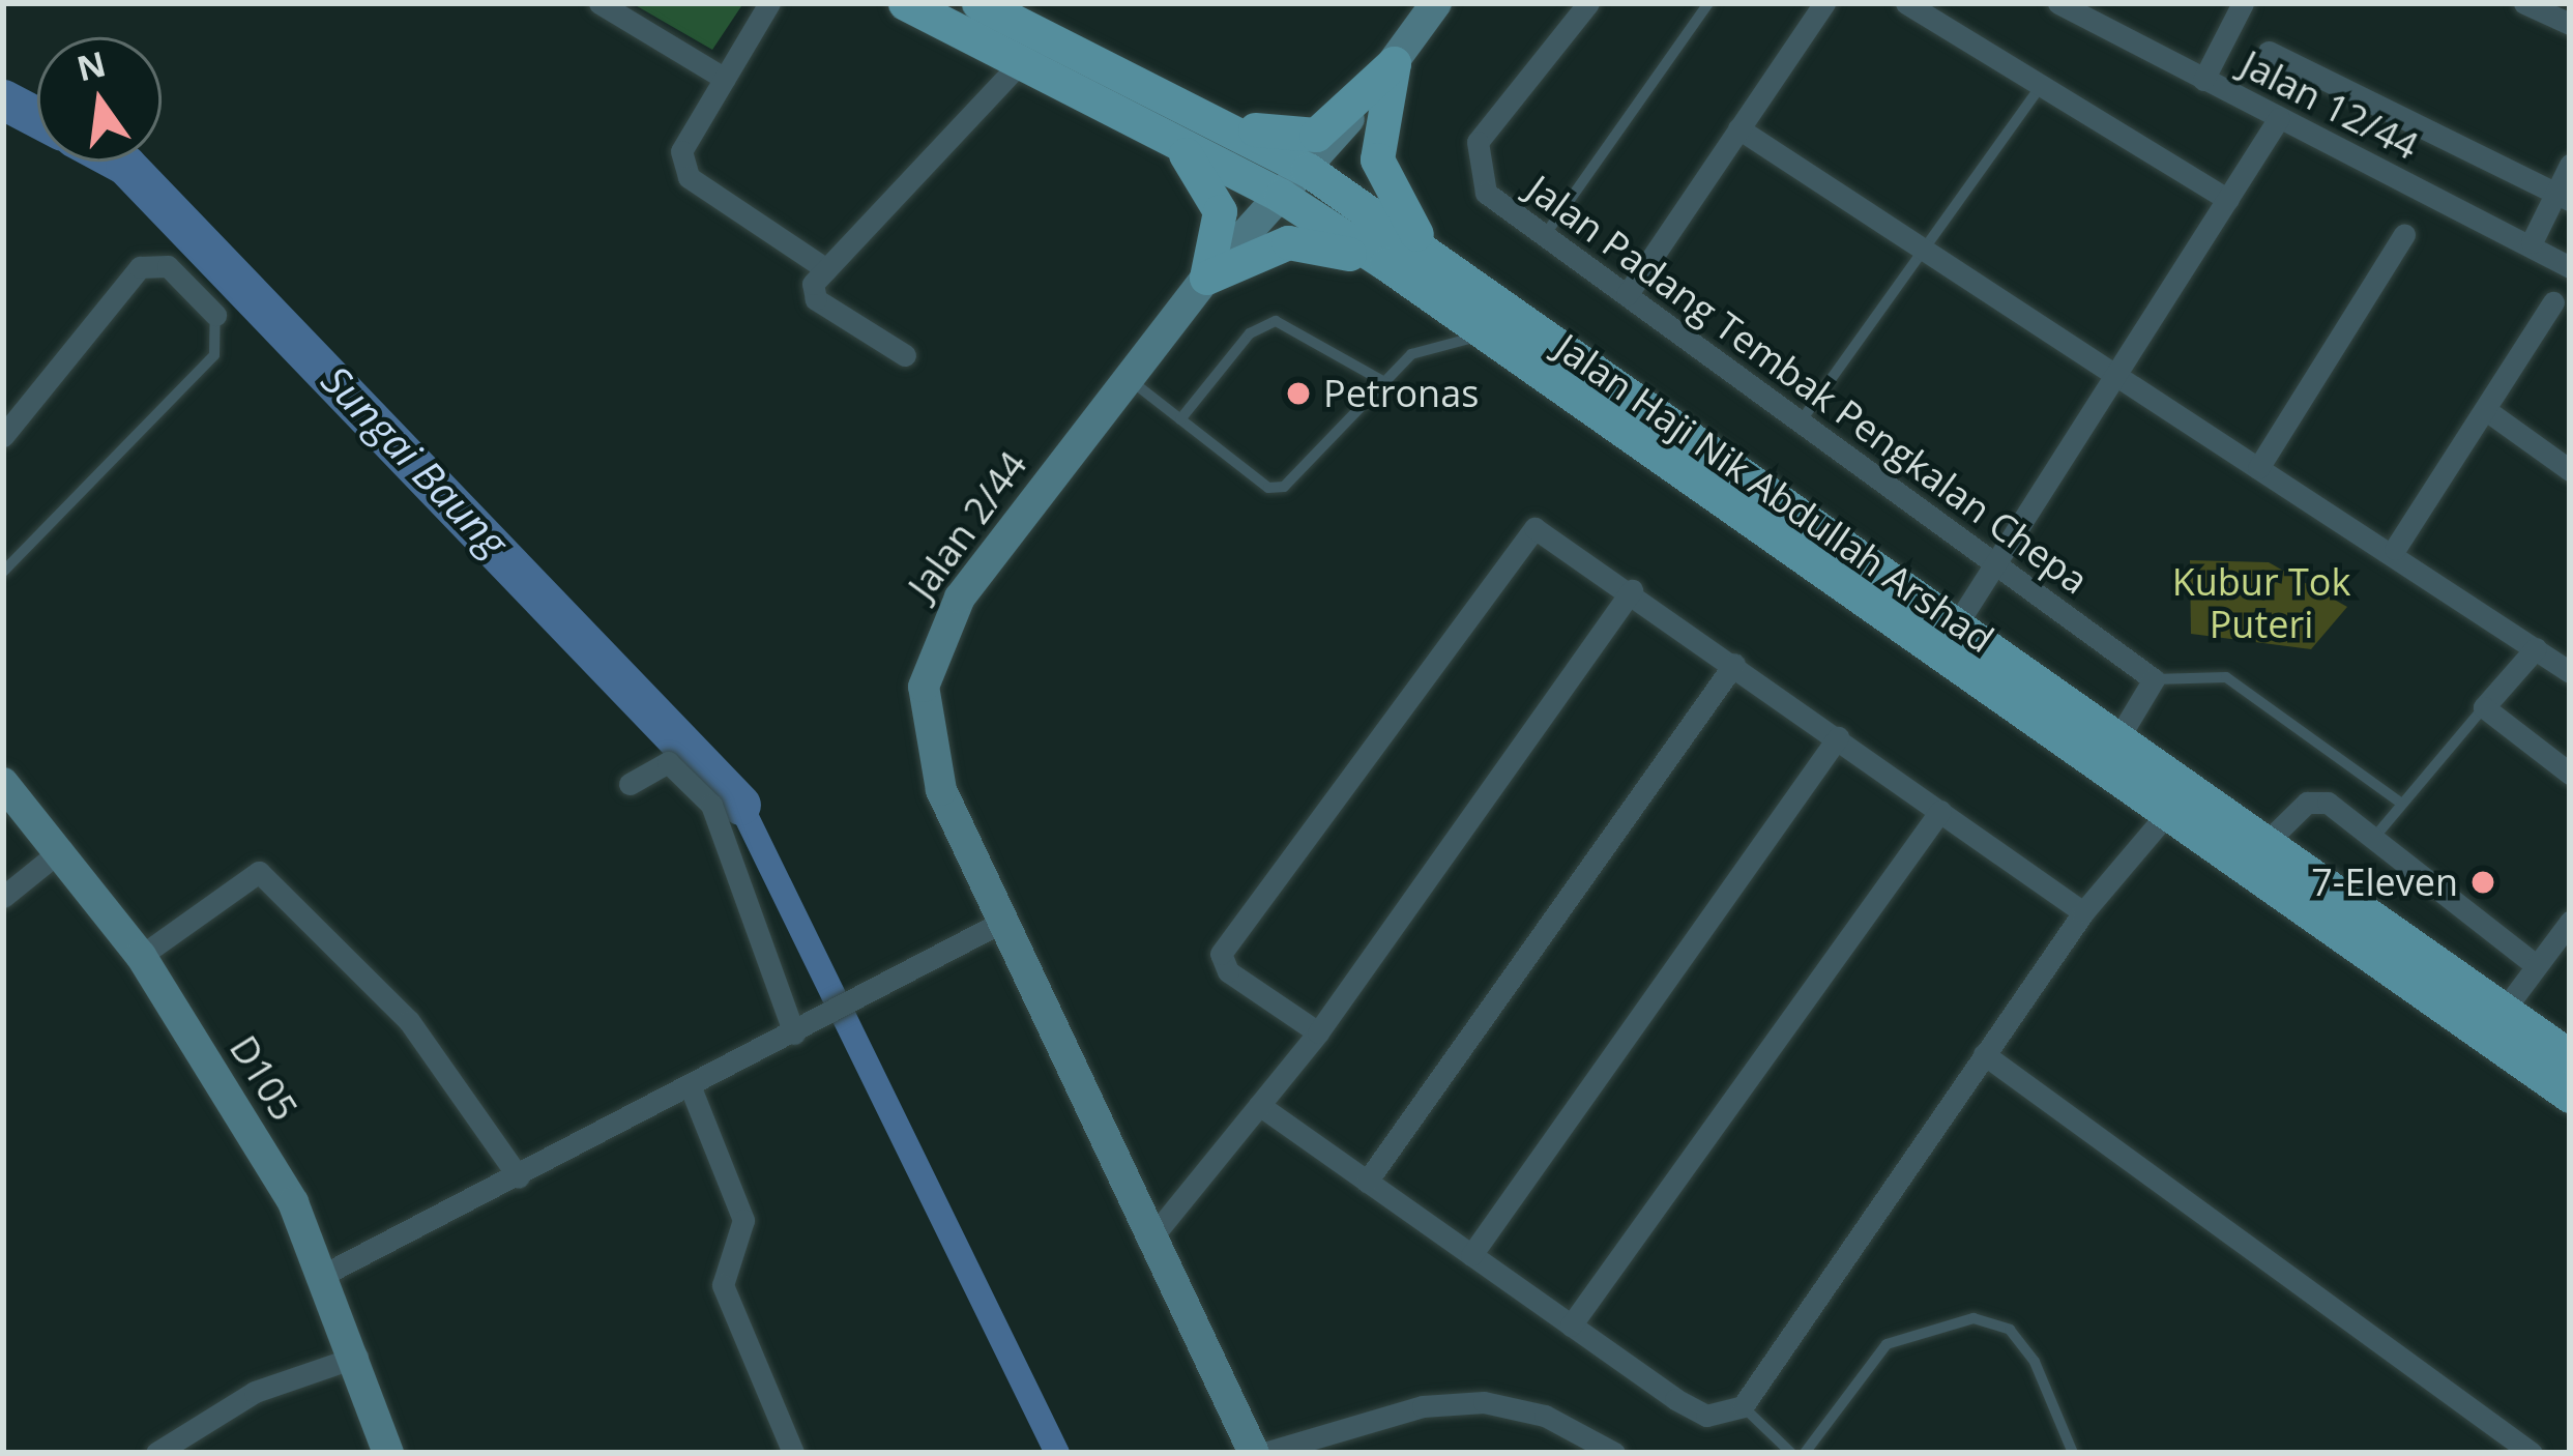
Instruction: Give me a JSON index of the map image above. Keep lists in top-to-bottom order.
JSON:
{
  "streets": {
    "main road": ["Jalan Haji Nik Abdullah Arshad"],
    "street": [
      "Jalan 12/44",
      "Jalan Padang Tembak Pengkalan Chepa",
      "Jalan 2/44",
      "D105"
    ]
  },
  "crossings": [
    ["Jalan Haji Nik Abdullah Arshad", "Jalan 2/44"]
  ],
  "water": ["Sungai Baung"],
  "parks": ["Kubur Tok Puteri"],
  "places": ["Petronas", "7-Eleven"],
  "north": "top"
}
